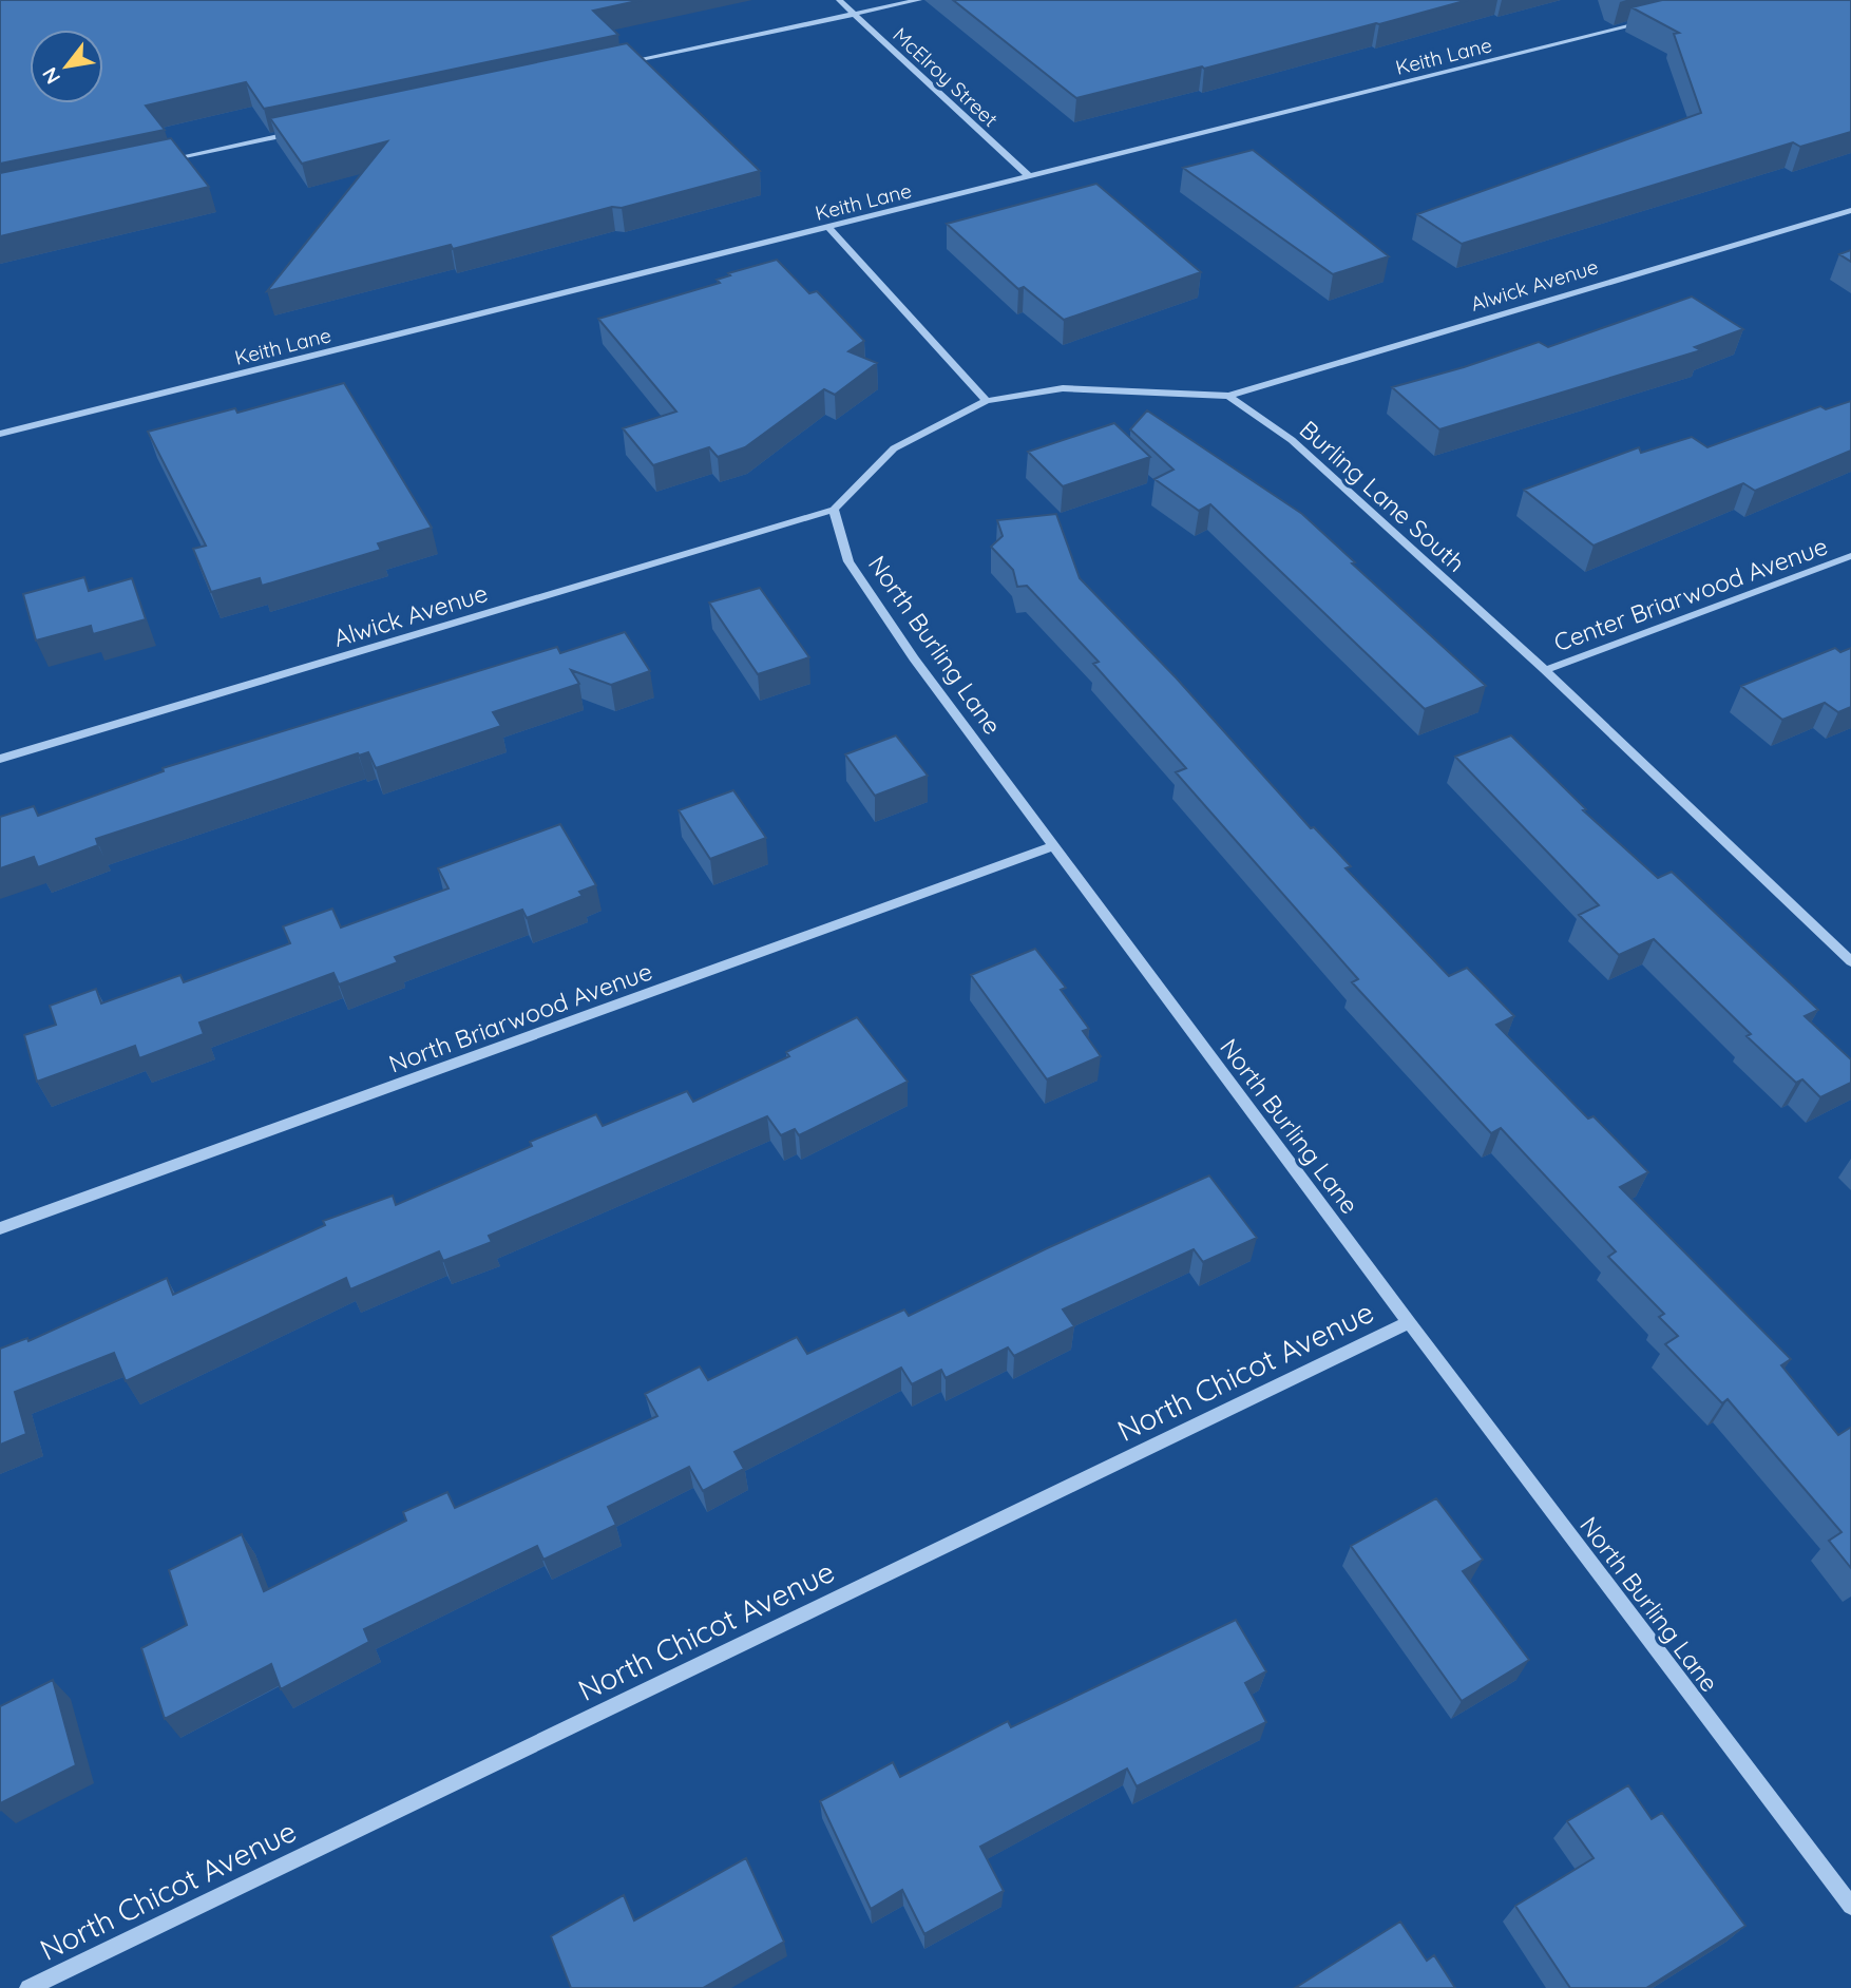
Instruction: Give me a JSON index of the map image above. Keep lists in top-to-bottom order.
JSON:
{
  "streets": {
    "street": [
      "Keith Lane",
      "McElroy Street",
      "Alwick Avenue",
      "Burling Lane South",
      "Center Briarwood Avenue",
      "North Burling Lane",
      "North Briarwood Avenue",
      "North Chicot Avenue"
    ]
  },
  "crossings": [
    ["Keith Lane", "McElroy Street"],
    ["Alwick Avenue", "Burling Lane South"],
    ["Alwick Avenue", "North Burling Lane"],
    ["Burling Lane South", "Center Briarwood Avenue"],
    ["North Burling Lane", "North Briarwood Avenue"],
    ["North Burling Lane", "North Chicot Avenue"]
  ],
  "north": "bottom left"
}
